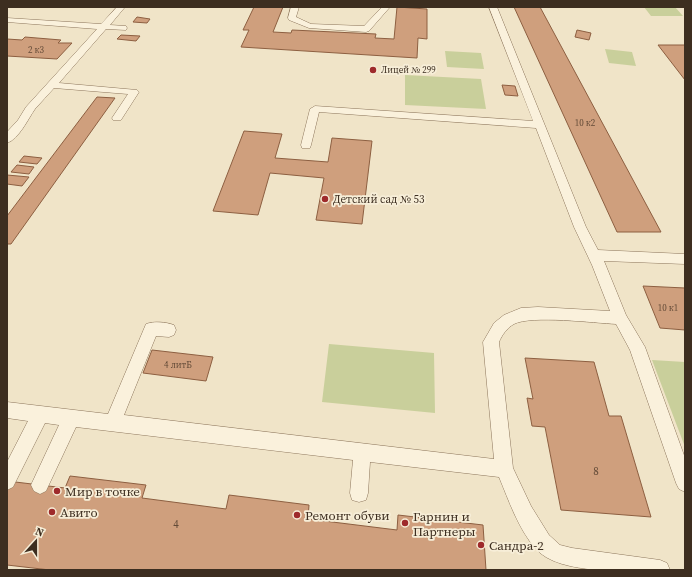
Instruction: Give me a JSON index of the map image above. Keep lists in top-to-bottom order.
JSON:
{
  "places": [
    "Лицей № 299",
    "Детский сад № 53",
    "Мир в точке",
    "Авито",
    "Ремонт обуви",
    "Гарнин и Партнеры",
    "Сандра-2"
  ],
  "house_numbers": [
    "2 к3",
    "10 к2",
    "10 к1",
    "4 литБ",
    "8",
    "4"
  ],
  "north": "top"
}
